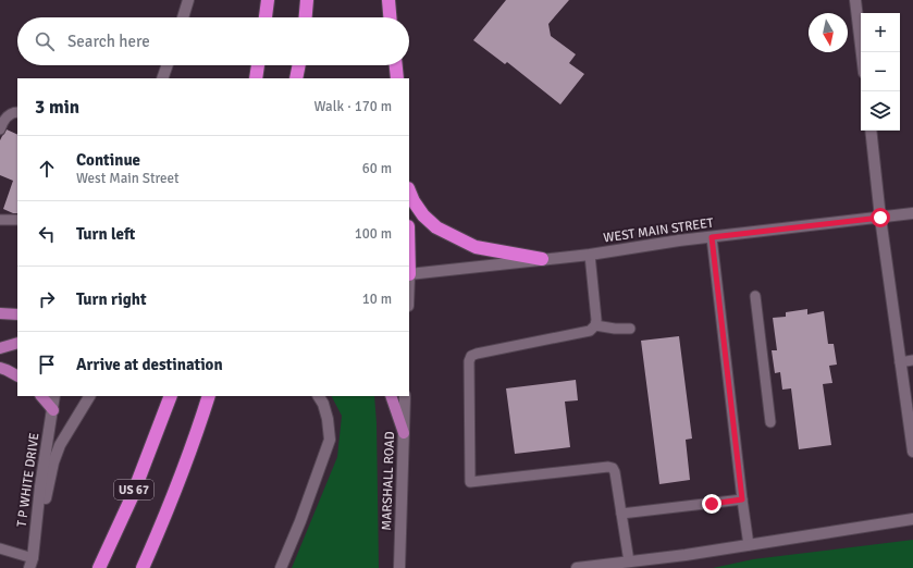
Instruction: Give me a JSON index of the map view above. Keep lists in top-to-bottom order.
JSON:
{
  "streets": {
    "highway": ["US 67"],
    "main road": ["WEST MAIN STREET", "T P WHITE DRIVE", "MARSHALL ROAD"]
  },
  "north": "bottom",
  "page": {
    "map_buttons": ["+", "−"],
    "search": "Search here",
    "heading": ["3 min", "Walk · 170 m"],
    "list": [
      ["Continue", "West Main Street", "60 m"],
      ["Turn left", "100 m"],
      ["Turn right", "10 m"],
      "Arrive at destination"
    ]
  }
}
